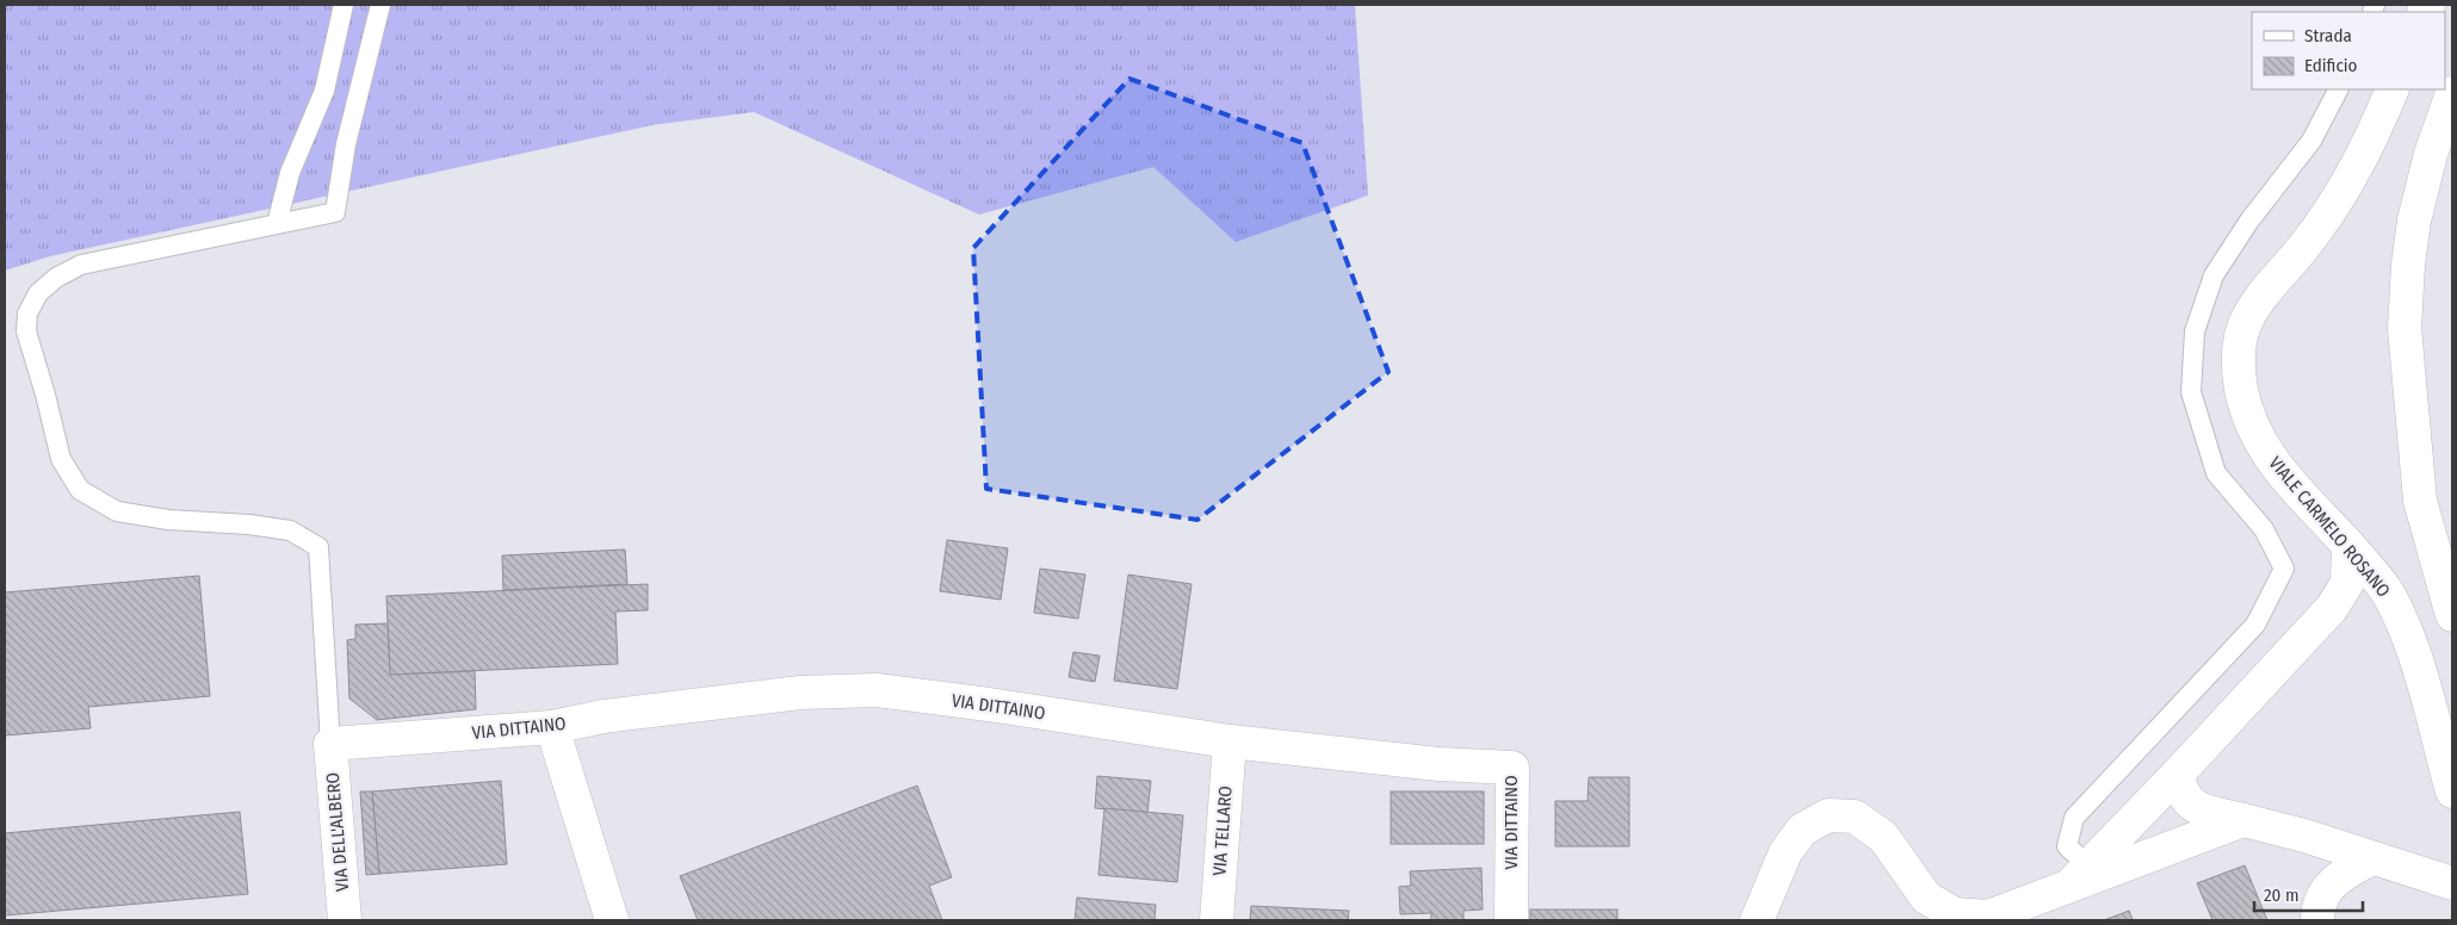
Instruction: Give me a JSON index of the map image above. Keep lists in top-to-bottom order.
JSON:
{
  "streets": {
    "street": [
      "VIALE CARMELO ROSANO",
      "VIA DITTAINO",
      "VIA TELLARO",
      "VIA DELL'ALBERO"
    ]
  },
  "crossings": [
    ["VIA DITTAINO", "VIA TELLARO"],
    ["VIA DITTAINO", "VIA DELL'ALBERO"]
  ],
  "legend": ["Strada", "Edificio"],
  "scale_bar": "20 m"
}
